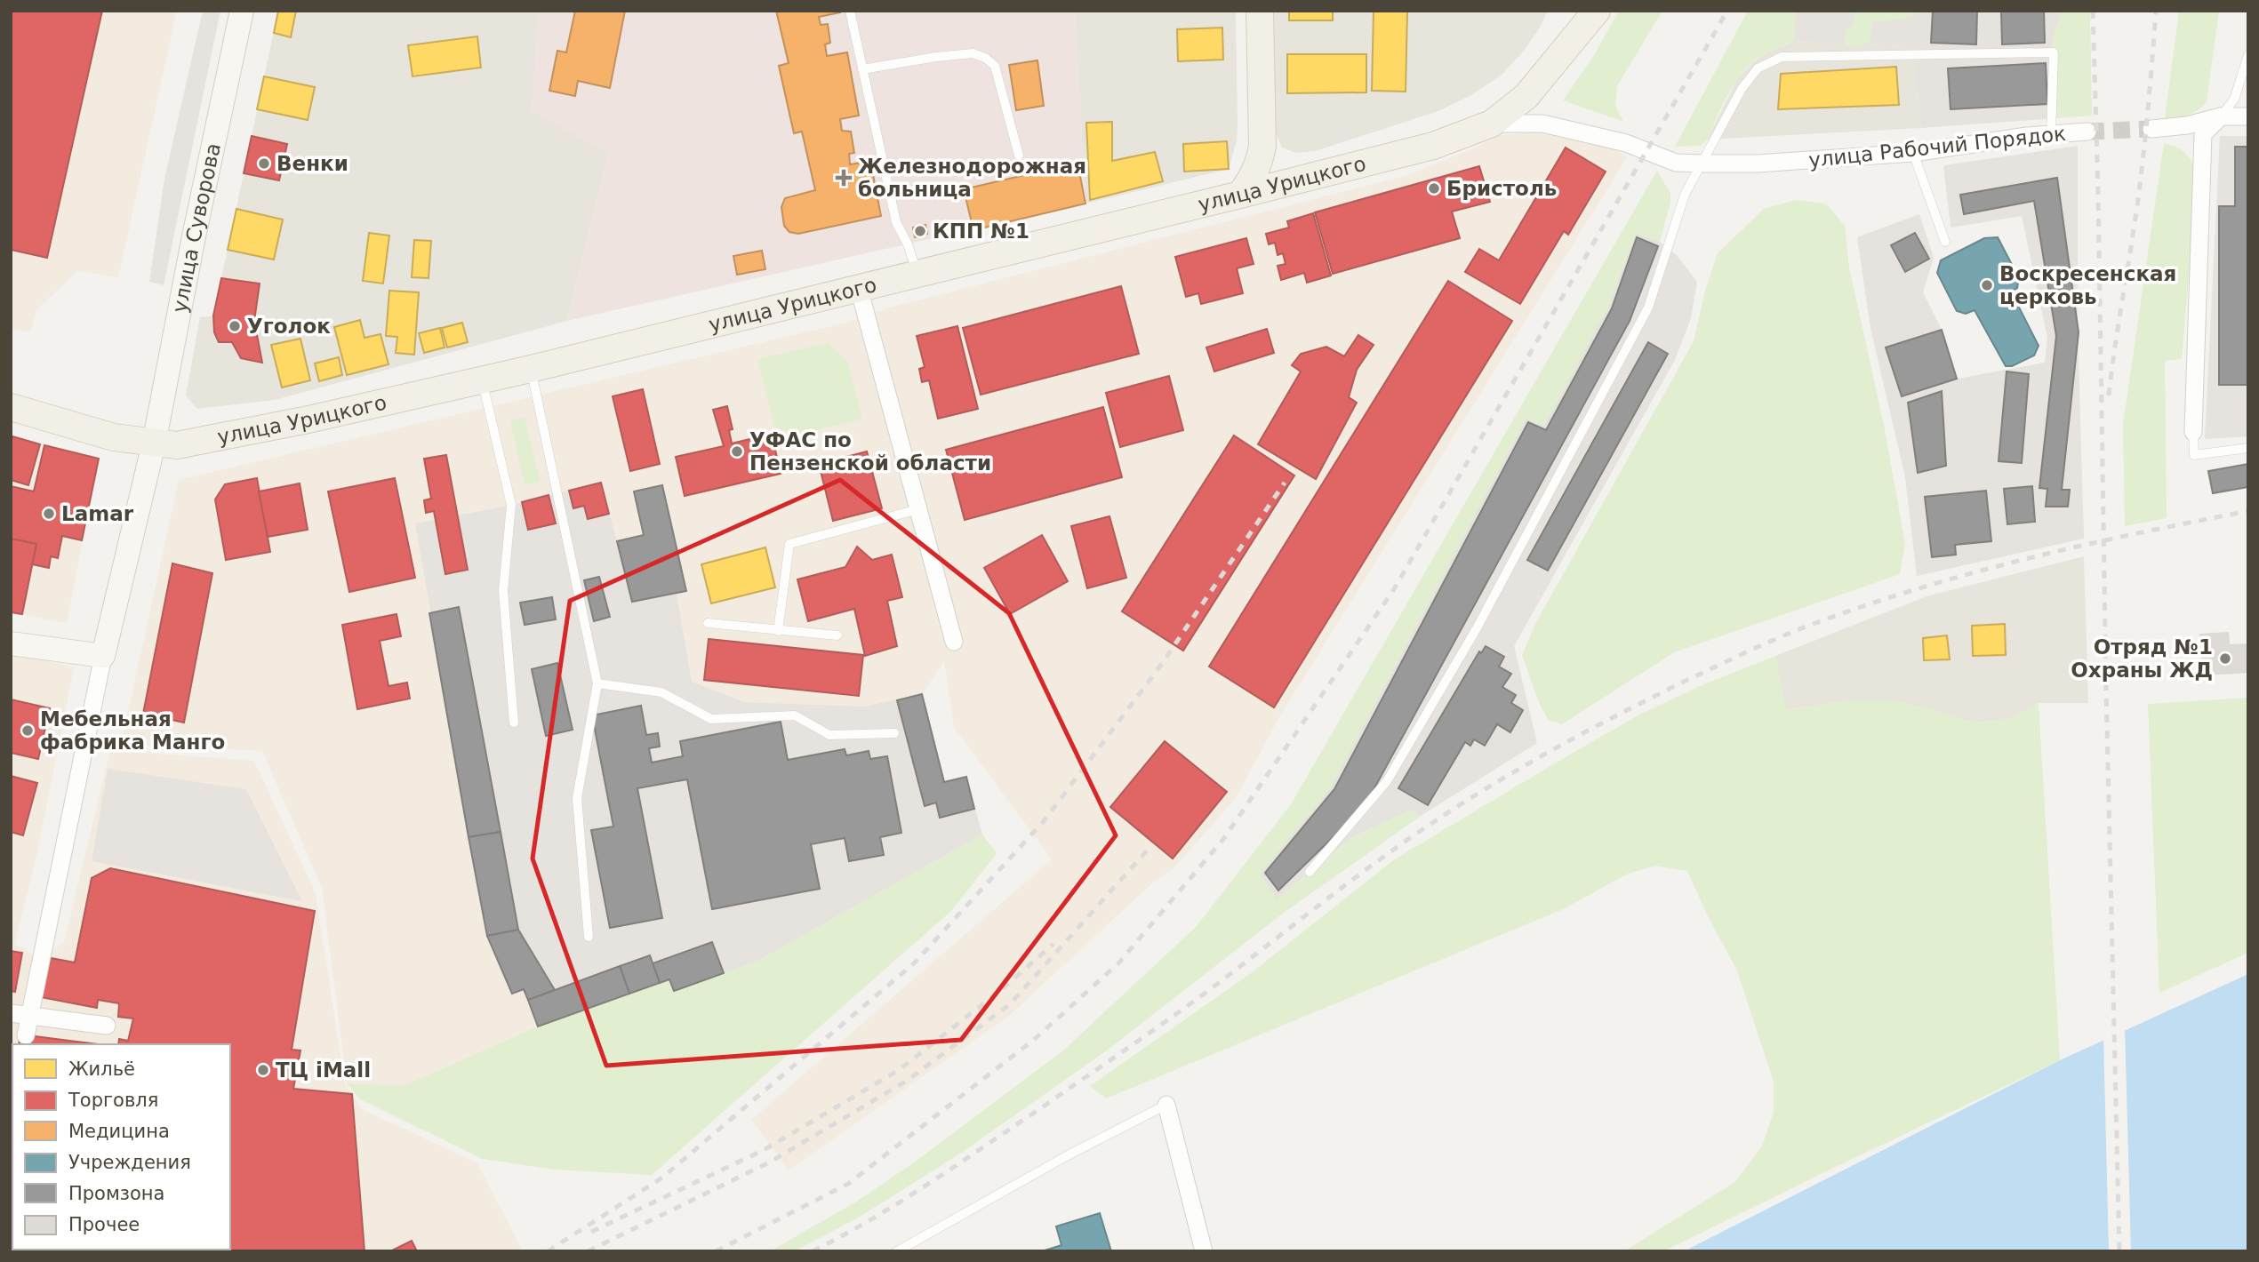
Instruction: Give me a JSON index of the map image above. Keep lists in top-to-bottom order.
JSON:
{
  "streets": {
    "main road": ["улица Урицкого", "улица Суворова"],
    "street": ["улица Рабочий Порядок"]
  },
  "crossings": [
    ["улица Рабочий Порядок", "улица Урицкого"],
    ["улица Урицкого", "улица Суворова"]
  ],
  "places": {
    "other": [
      "Венки",
      "Бристоль",
      "КПП №1",
      "Воскресенская церковь",
      "Уголок",
      "УФАС по Пензенской области",
      "Lamar",
      "Отряд №1 Охраны ЖД",
      "Мебельная фабрика Манго",
      "ТЦ iMall"
    ],
    "health": ["Железнодорожная больница"]
  },
  "legend": [
    "Жильё",
    "Торговля",
    "Медицина",
    "Учреждения",
    "Промзона",
    "Прочее"
  ]
}
